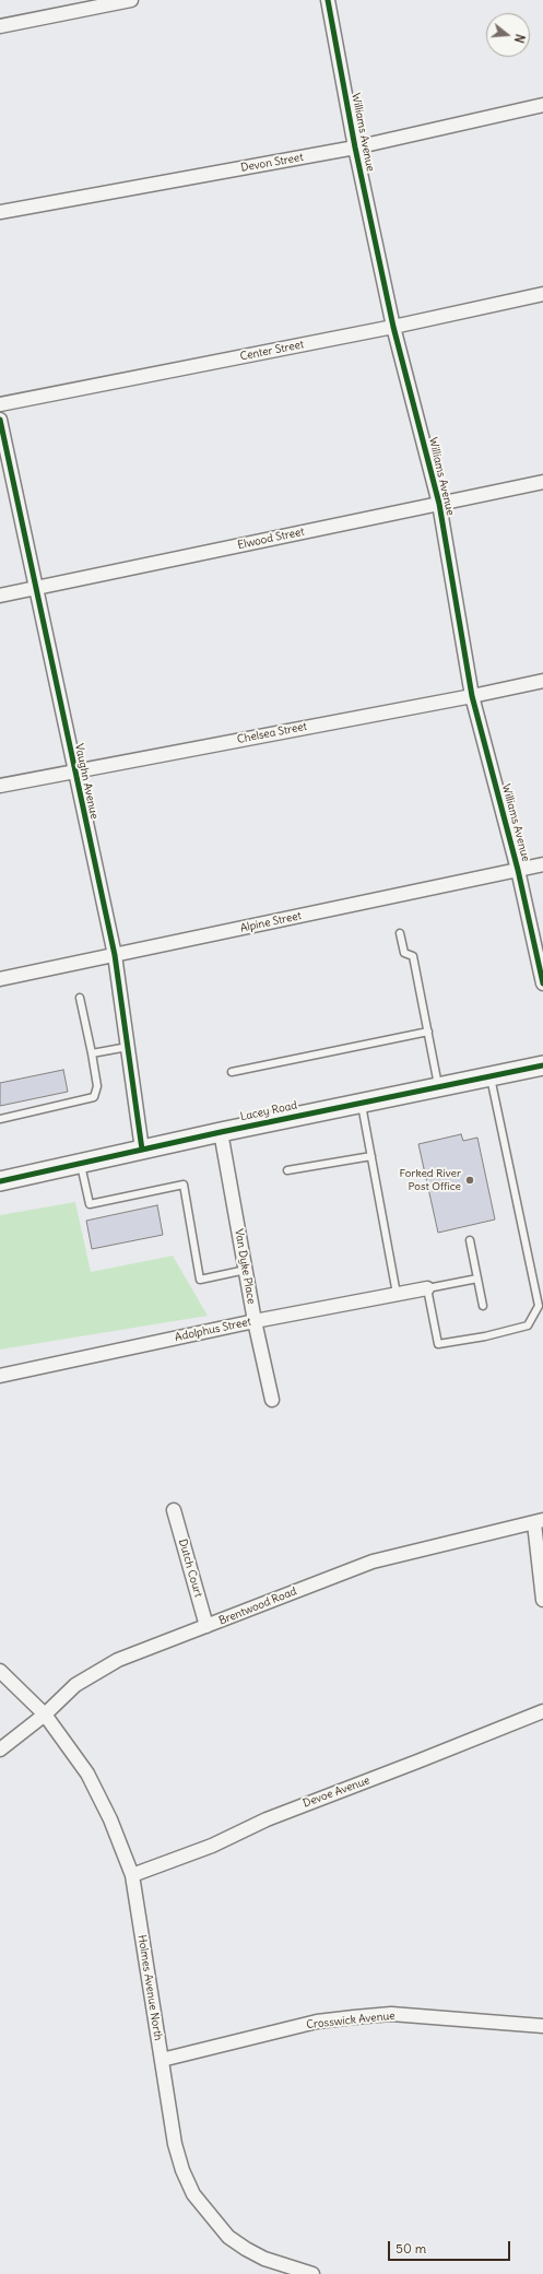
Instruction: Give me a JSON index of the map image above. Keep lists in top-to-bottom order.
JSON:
{
  "streets": {
    "main road": ["Lacey Road"],
    "street": [
      "Williams Avenue",
      "Devon Street",
      "Center Street",
      "Elwood Street",
      "Chelsea Street",
      "Vaughn Avenue",
      "Alpine Street",
      "Van Dyke Place",
      "Adolphus Street",
      "Dutch Court",
      "Brentwood Road",
      "Devoe Avenue",
      "Holmes Avenue North",
      "Crosswick Avenue"
    ]
  },
  "crossings": [
    ["Williams Avenue", "Devon Street"],
    ["Williams Avenue", "Center Street"],
    ["Williams Avenue", "Elwood Street"],
    ["Williams Avenue", "Chelsea Street"],
    ["Williams Avenue", "Alpine Street"],
    ["Elwood Street", "Vaughn Avenue"],
    ["Chelsea Street", "Vaughn Avenue"],
    ["Vaughn Avenue", "Alpine Street"],
    ["Vaughn Avenue", "Lacey Road"],
    ["Lacey Road", "Van Dyke Place"],
    ["Van Dyke Place", "Adolphus Street"],
    ["Dutch Court", "Brentwood Road"],
    ["Brentwood Road", "Holmes Avenue North"],
    ["Devoe Avenue", "Holmes Avenue North"],
    ["Holmes Avenue North", "Crosswick Avenue"]
  ],
  "places": ["Forked River Post Office"],
  "scale_bar": "50 m",
  "north": "right"
}
